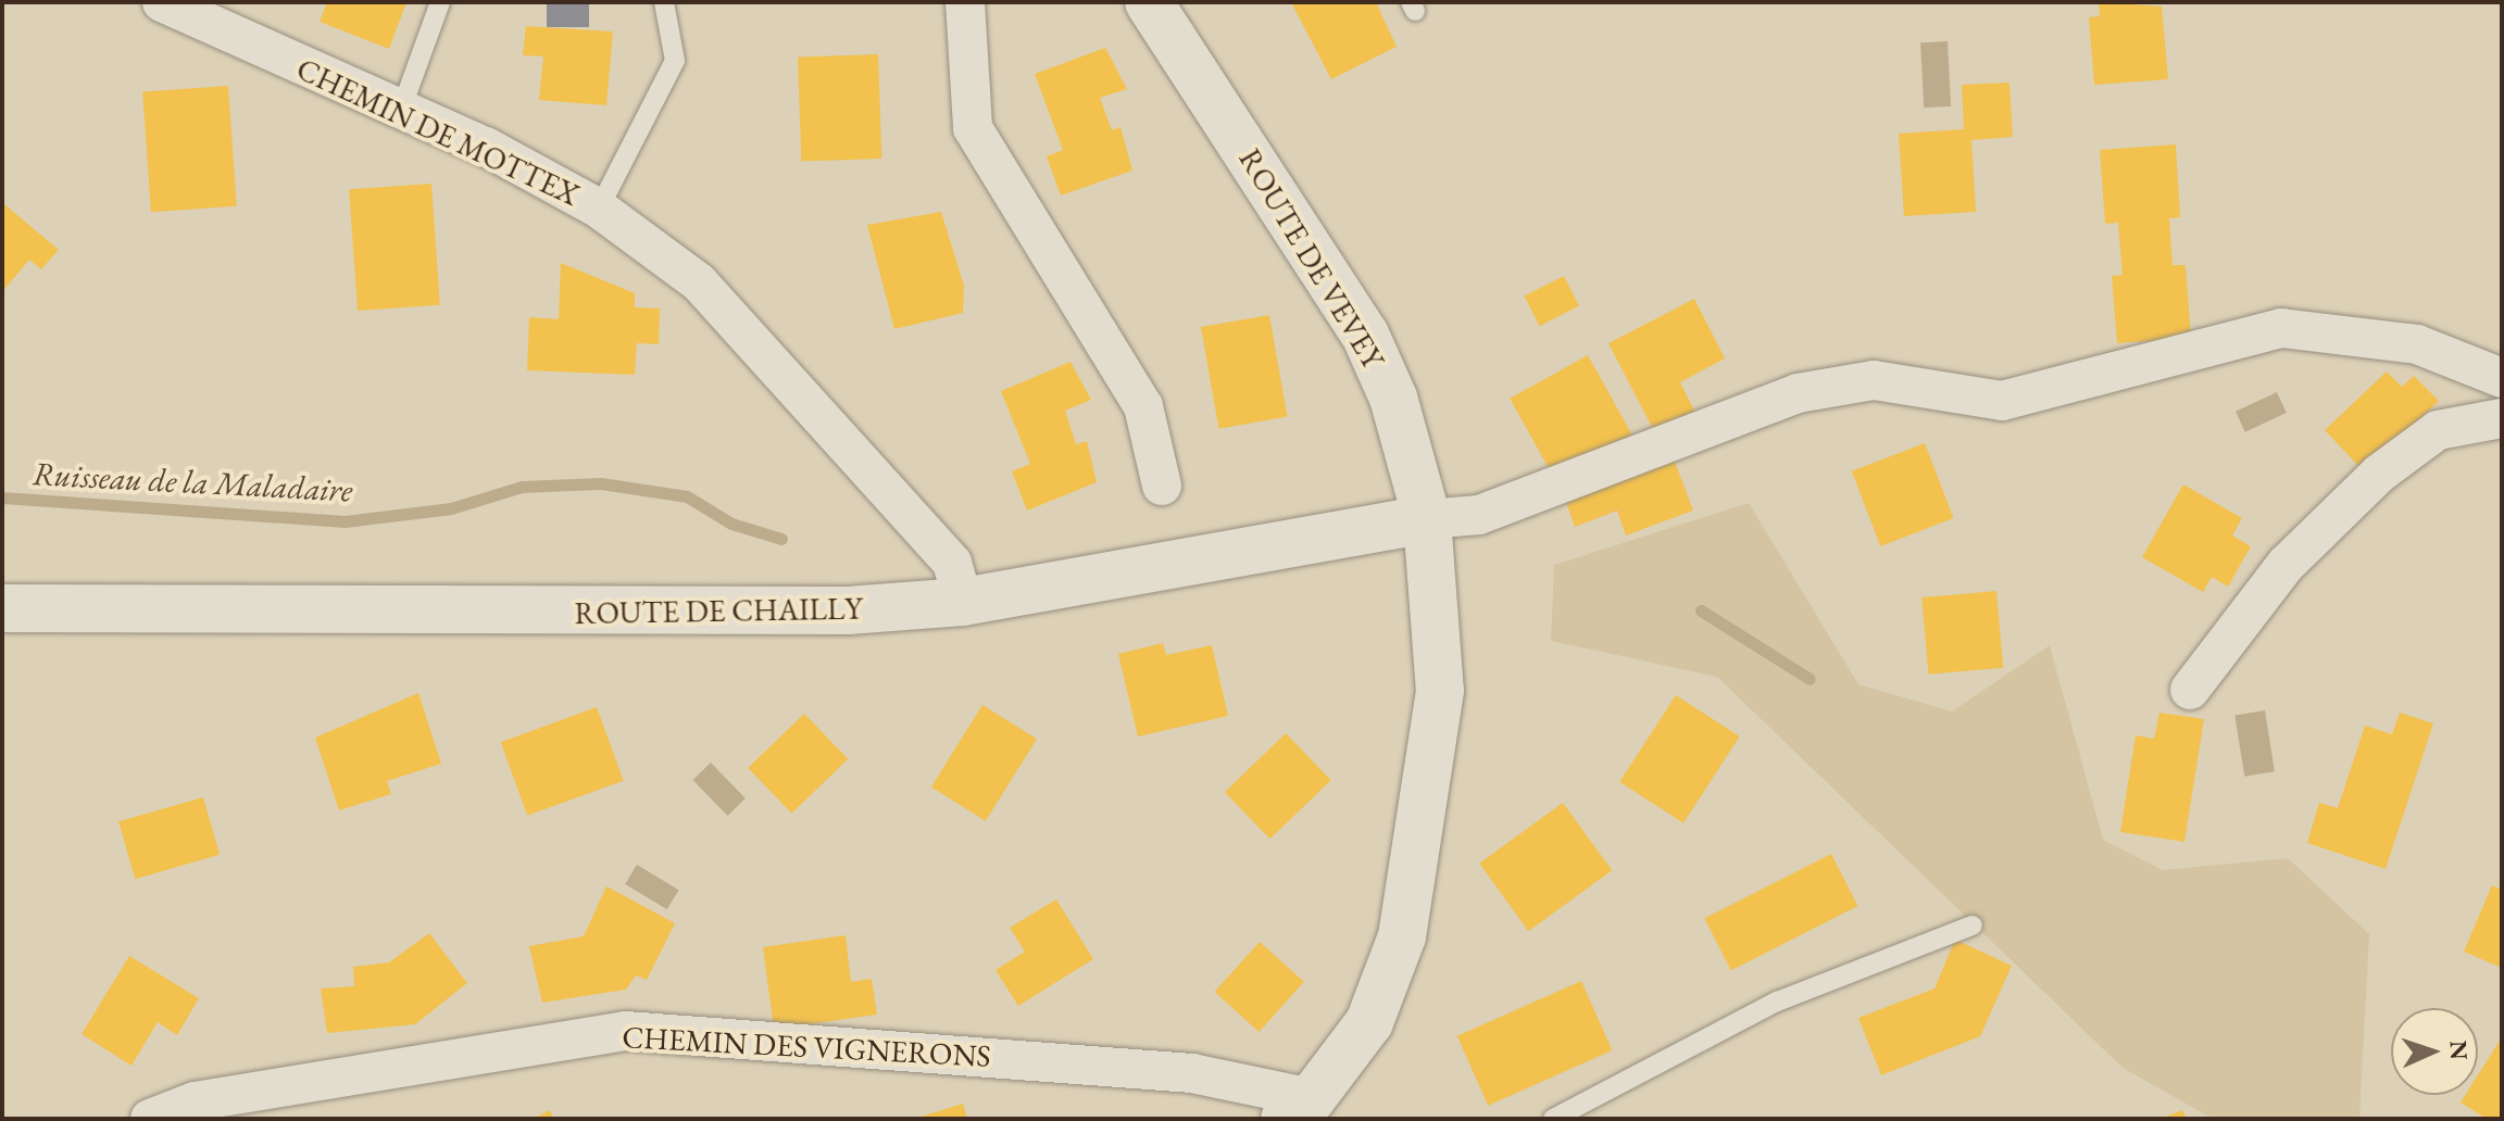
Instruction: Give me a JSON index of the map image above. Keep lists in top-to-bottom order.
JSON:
{
  "streets": {
    "street": [
      "CHEMIN DE MOTTEX",
      "ROUTE DE VEVEY",
      "ROUTE DE CHAILLY",
      "CHEMIN DES VIGNERONS"
    ]
  },
  "crossings": [
    ["CHEMIN DE MOTTEX", "ROUTE DE CHAILLY"],
    ["ROUTE DE VEVEY", "ROUTE DE CHAILLY"],
    ["ROUTE DE VEVEY", "CHEMIN DES VIGNERONS"]
  ],
  "water": ["Ruisseau de la Maladaire"],
  "north": "right"
}
